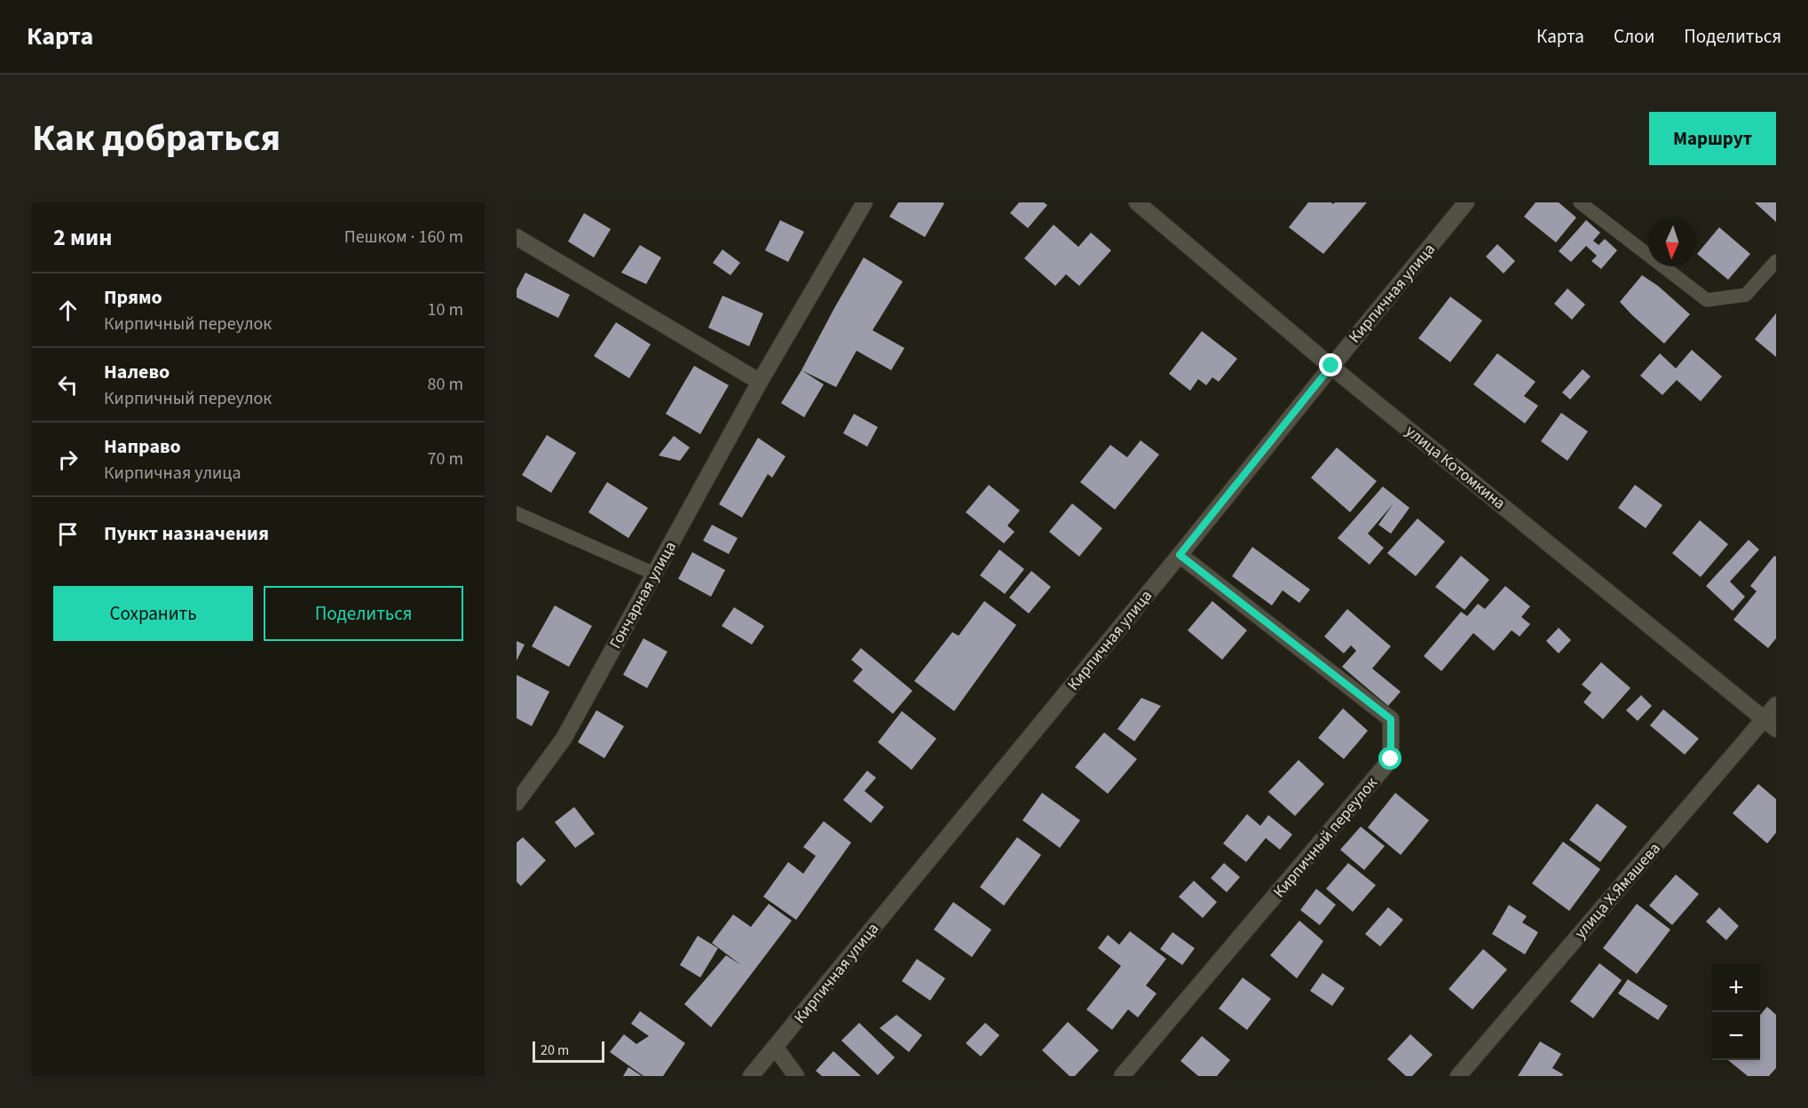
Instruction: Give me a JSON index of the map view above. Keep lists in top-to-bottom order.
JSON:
{
  "streets": {
    "street": [
      "Кирпичная улица",
      "улица Котомкина",
      "Гончарная улица",
      "Кирпичный переулок",
      "улица Х.Ямашева"
    ]
  },
  "crossings": [
    ["Кирпичная улица", "улица Котомкина"],
    ["Кирпичная улица", "Кирпичный переулок"],
    ["улица Котомкина", "улица Х.Ямашева"]
  ],
  "scale_bar": "20 m",
  "north": "bottom",
  "page": {
    "header": "Карта",
    "nav": ["Карта", "Слои", "Поделиться"],
    "title": "Как добраться",
    "buttons": [
      "Маршрут",
      ["Сохранить", "Поделиться"]
    ],
    "heading": ["2 мин", "Пешком · 160 m"],
    "list": [
      ["Прямо", "Кирпичный переулок", "10 m"],
      ["Налево", "Кирпичный переулок", "80 m"],
      ["Направо", "Кирпичная улица", "70 m"],
      "Пункт назначения"
    ],
    "map_buttons": ["+", "−"],
    "scale": "20 m"
  }
}
